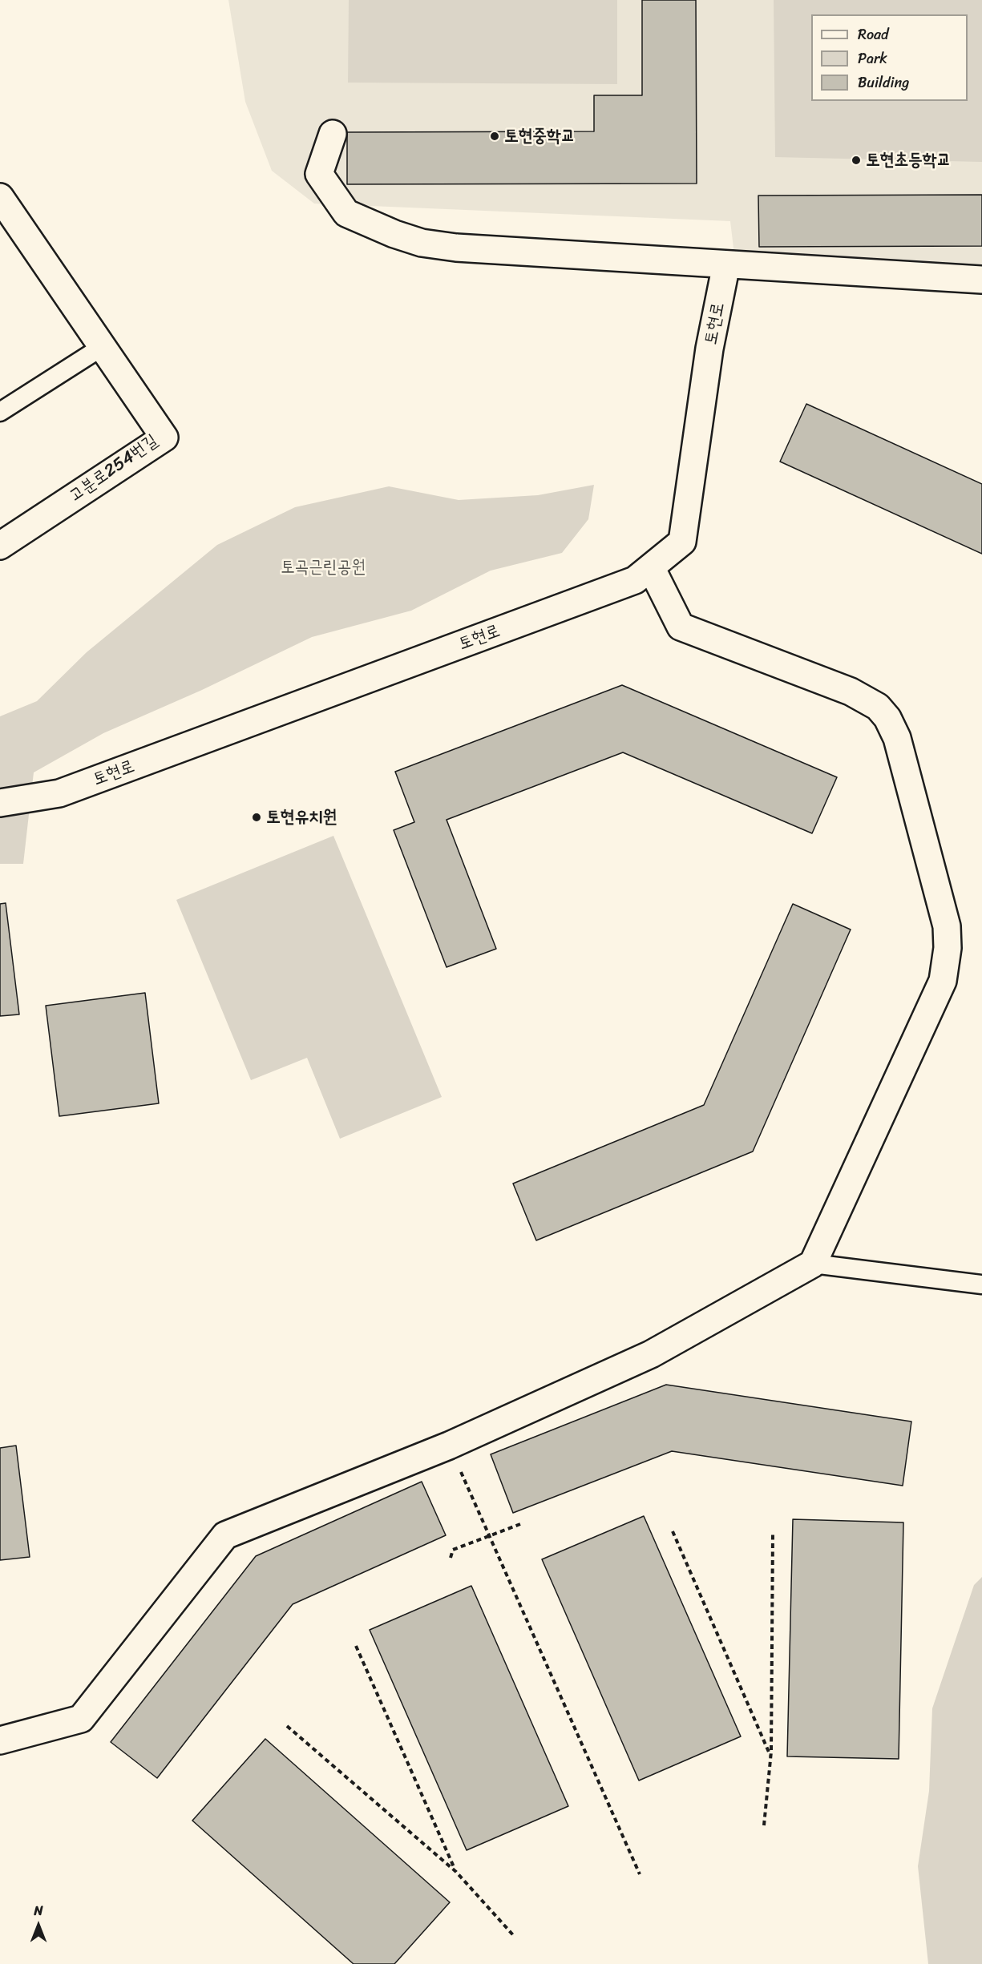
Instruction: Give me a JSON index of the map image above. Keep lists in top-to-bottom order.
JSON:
{
  "streets": {
    "street": ["토현로", "고분로254번길"]
  },
  "parks": ["토곡근린공원"],
  "places": ["토현중학교", "토현초등학교", "토현유치원"],
  "legend": ["Road", "Park", "Building"],
  "north": "top"
}
